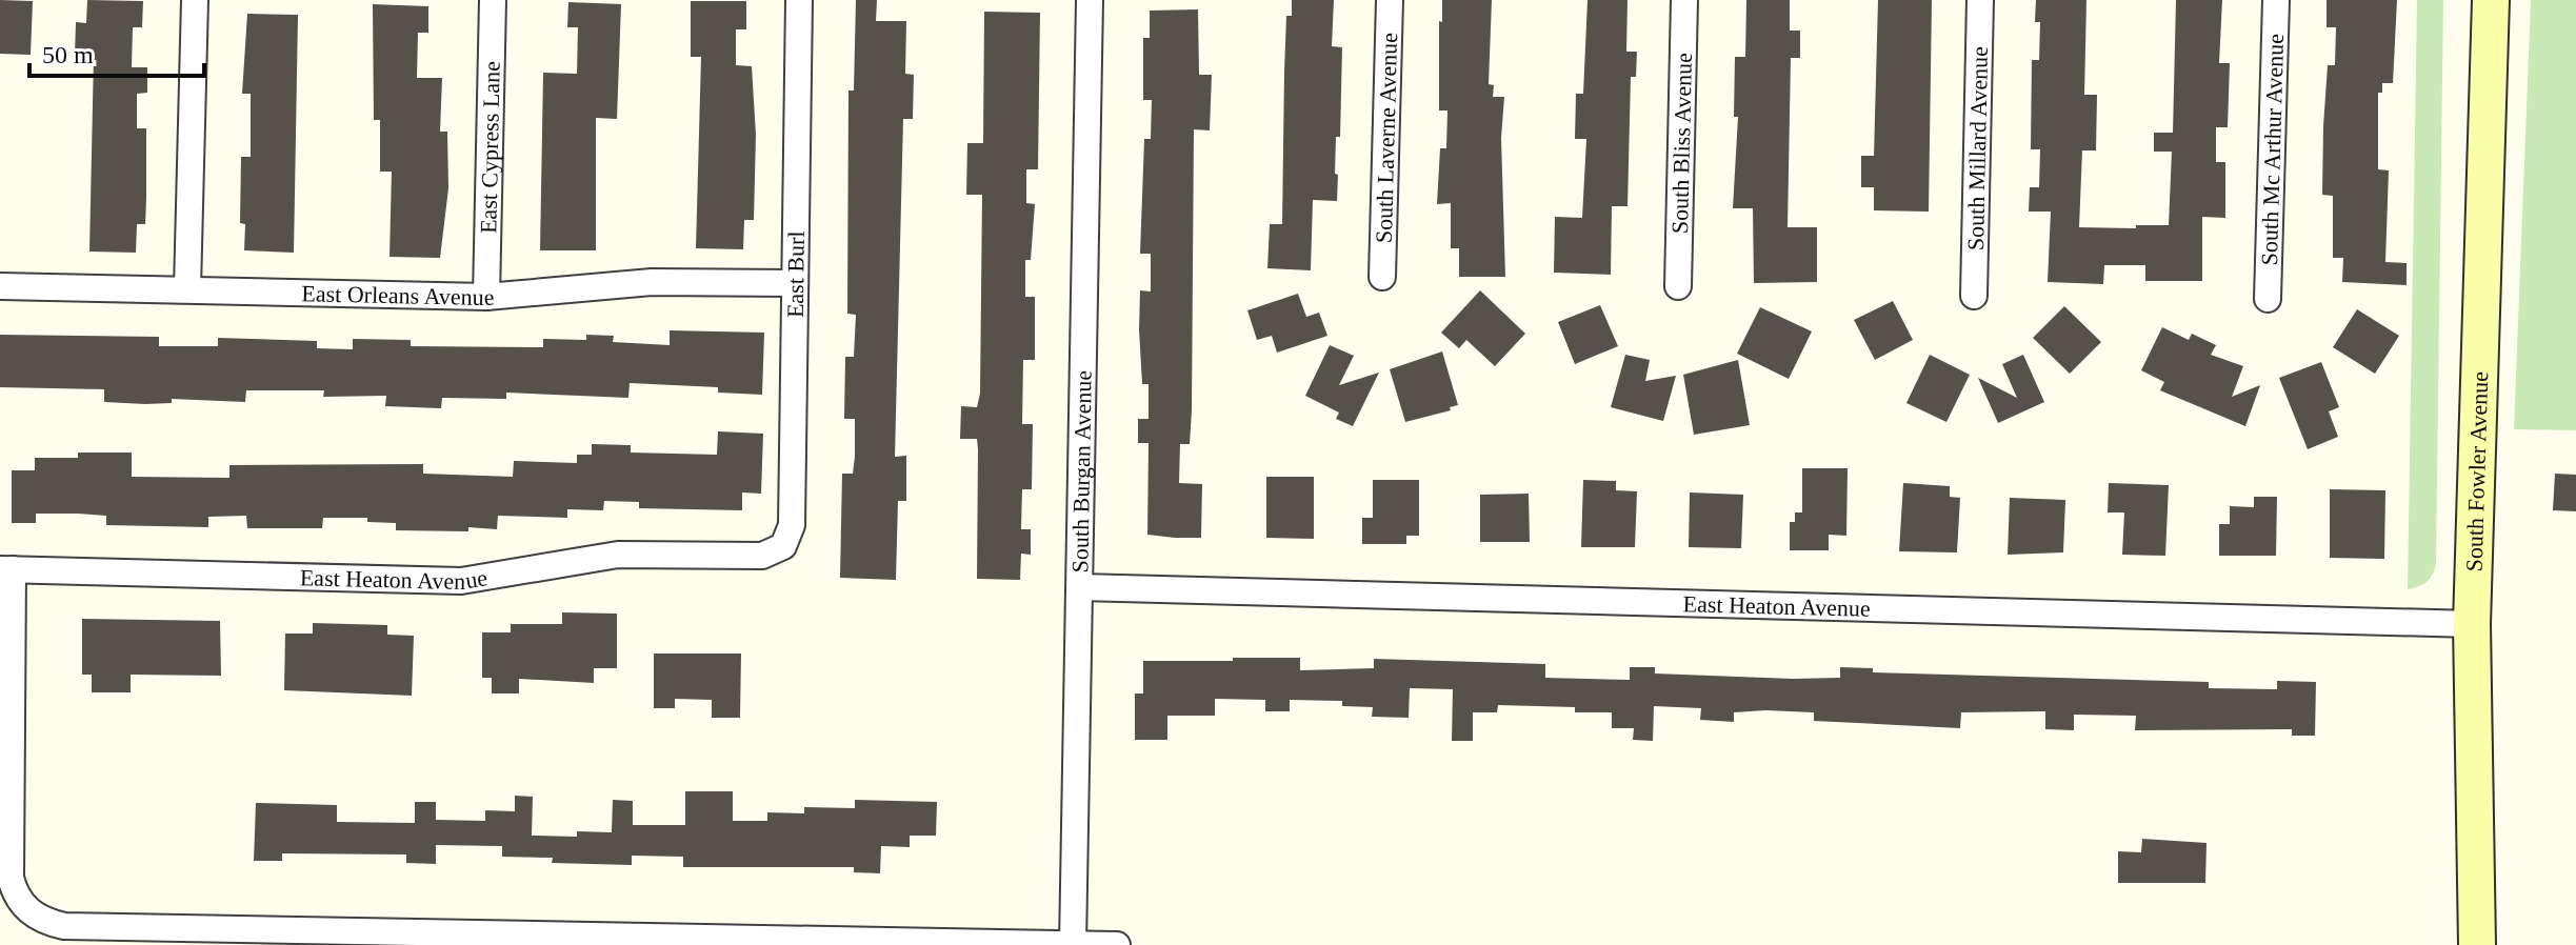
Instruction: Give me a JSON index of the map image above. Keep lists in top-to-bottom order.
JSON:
{
  "streets": {
    "main road": ["South Fowler Avenue"],
    "street": [
      "South Laverne Avenue",
      "South Bliss Avenue",
      "East Cypress Lane",
      "South Millard Avenue",
      "South Mc Arthur Avenue",
      "East Burl",
      "East Orleans Avenue",
      "South Burgan Avenue",
      "East Heaton Avenue"
    ]
  },
  "crossings": [
    ["East Cypress Lane", "East Orleans Avenue"],
    ["East Burl", "East Orleans Avenue"],
    ["East Burl", "East Heaton Avenue"],
    ["South Burgan Avenue", "East Heaton Avenue"],
    ["South Fowler Avenue", "East Heaton Avenue"]
  ],
  "scale_bar": "50 m"
}
